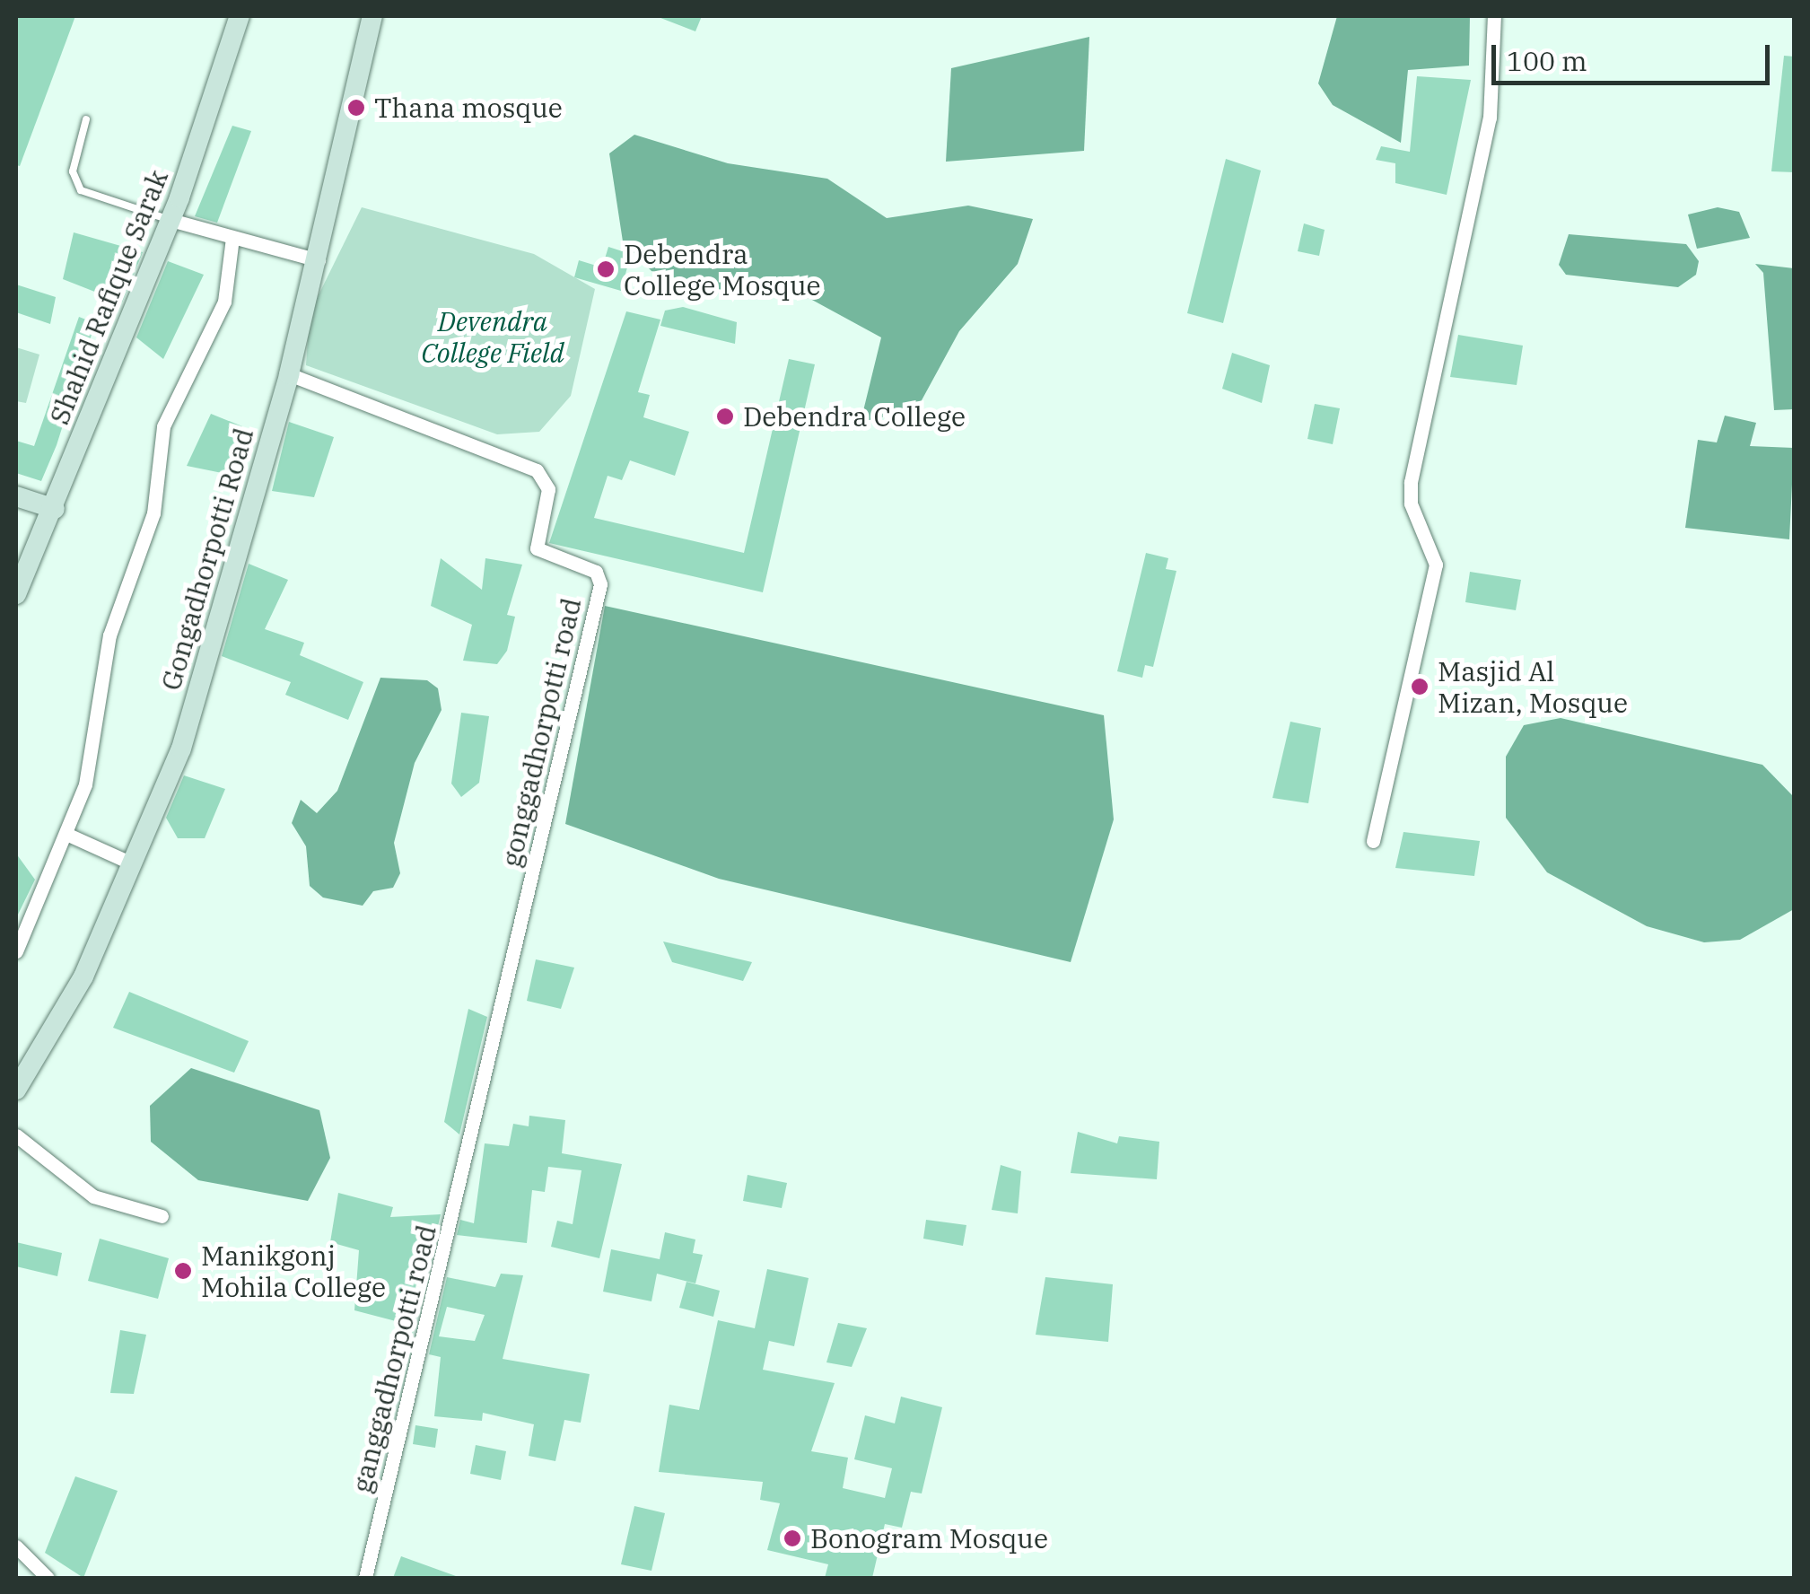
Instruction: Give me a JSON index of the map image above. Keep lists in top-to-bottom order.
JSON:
{
  "streets": {
    "street": [
      "Shahid Rafique Sarak",
      "Gongadhorpotti Road",
      "gonggadhorpotti road",
      "ganggadhorpotti road"
    ]
  },
  "crossings": [
    ["Gongadhorpotti Road", "gonggadhorpotti road"],
    ["gonggadhorpotti road", "ganggadhorpotti road"]
  ],
  "parks": ["Devendra College Field"],
  "places": [
    "Thana mosque",
    "Debendra College Mosque",
    "Debendra College",
    "Masjid Al Mizan, Mosque",
    "Manikgonj Mohila College",
    "Bonogram Mosque"
  ],
  "scale_bar": "100 m"
}
